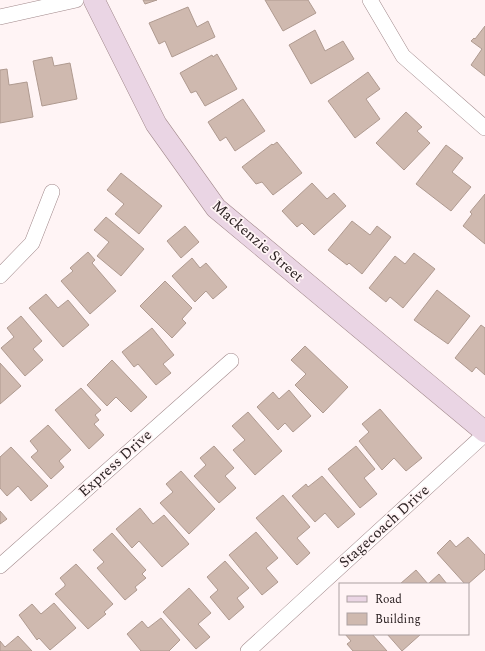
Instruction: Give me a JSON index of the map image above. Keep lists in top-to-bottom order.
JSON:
{
  "streets": {
    "street": ["Mackenzie Street", "Express Drive", "Stagecoach Drive"]
  },
  "crossings": [
    ["Mackenzie Street", "Stagecoach Drive"]
  ],
  "legend": ["Road", "Building"]
}
